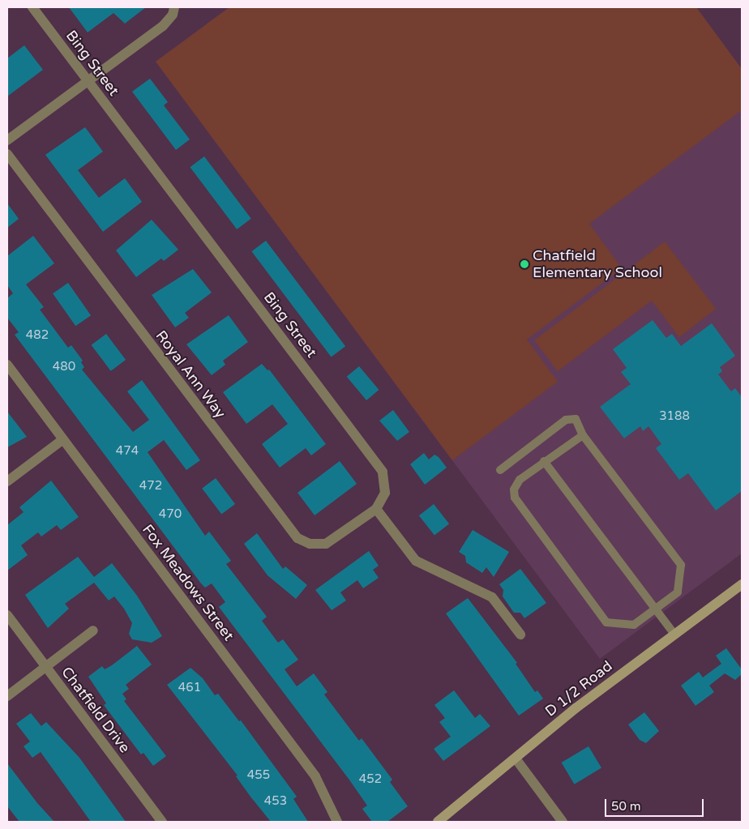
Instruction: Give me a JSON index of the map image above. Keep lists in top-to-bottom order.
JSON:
{
  "streets": {
    "main road": ["D 1/2 Road"],
    "street": [
      "Bing Street",
      "Royal Ann Way",
      "Fox Meadows Street",
      "Chatfield Drive"
    ]
  },
  "crossings": [
    ["Bing Street", "Royal Ann Way"]
  ],
  "places": ["Chatfield Elementary School"],
  "house_numbers": [
    "482",
    "480",
    "3188",
    "474",
    "472",
    "470",
    "461",
    "455",
    "452",
    "453"
  ],
  "scale_bar": "50 m"
}
